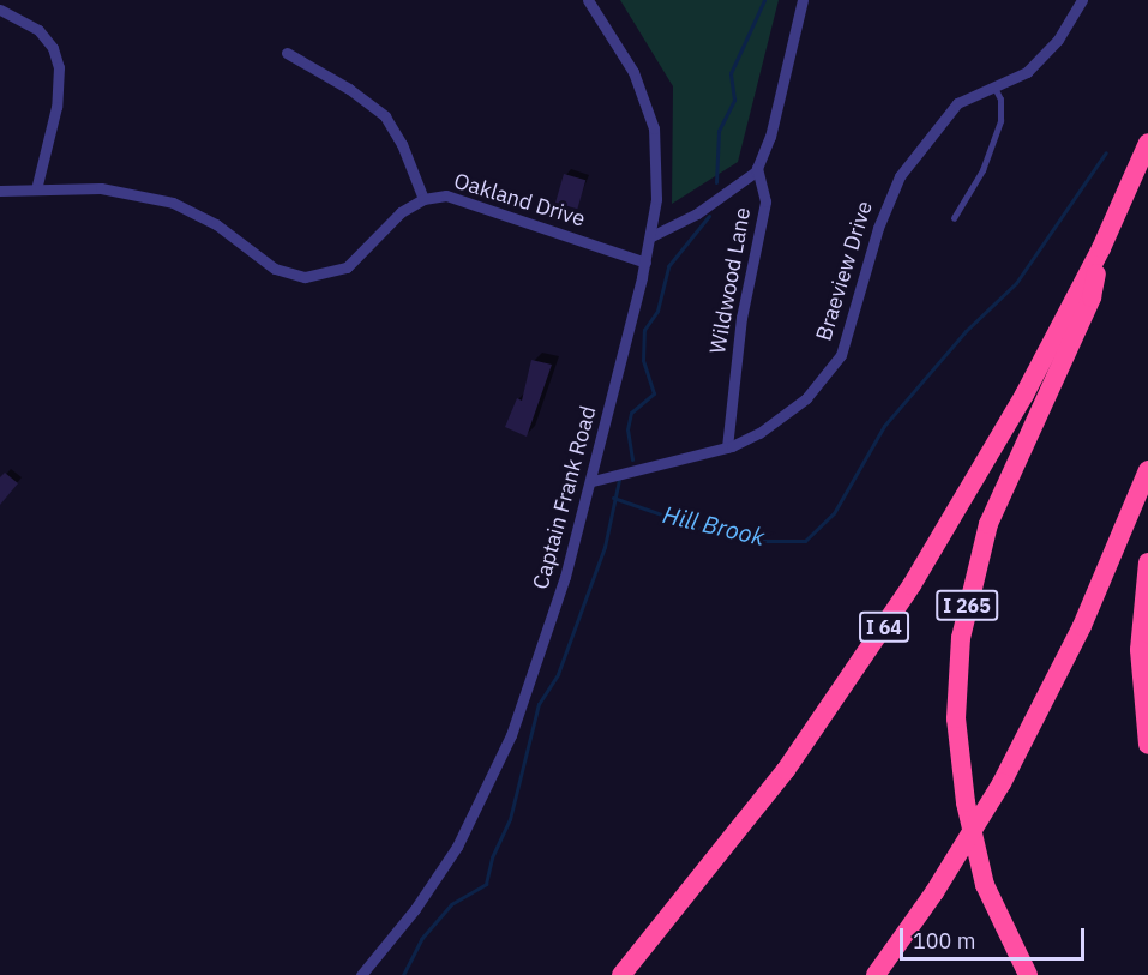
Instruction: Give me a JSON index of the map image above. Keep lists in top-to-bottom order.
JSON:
{
  "streets": {
    "highway": ["I 265", "I 64"],
    "street": [
      "Oakland Drive",
      "Braeview Drive",
      "Wildwood Lane",
      "Captain Frank Road"
    ]
  },
  "crossings": [
    ["Oakland Drive", "Captain Frank Road"],
    ["Braeview Drive", "Wildwood Lane"],
    ["Braeview Drive", "Captain Frank Road"],
    ["I 265", "I 64"]
  ],
  "water": ["Hill Brook"],
  "scale_bar": "100 m"
}
